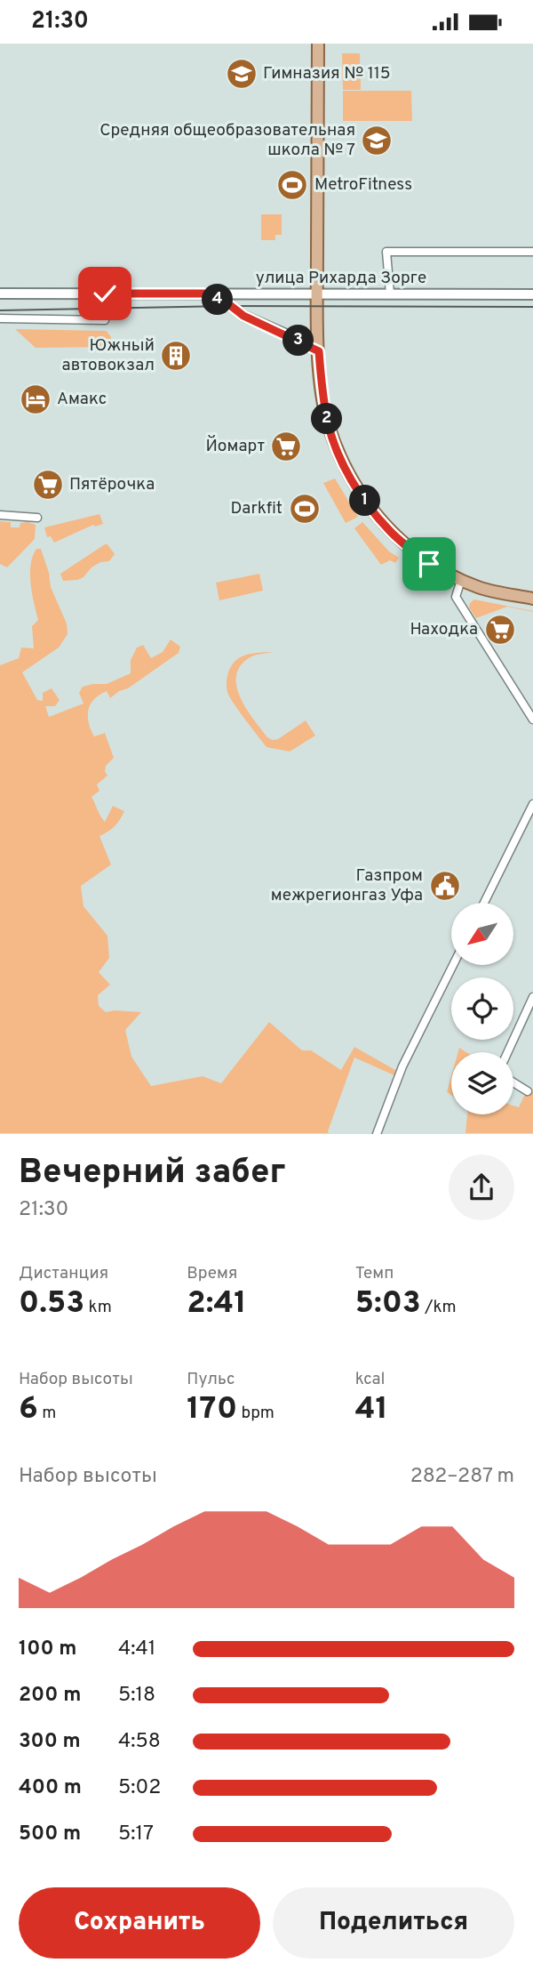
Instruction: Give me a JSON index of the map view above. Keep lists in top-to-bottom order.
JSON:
{
  "streets": {
    "main road": ["улица Рихарда Зорге"]
  },
  "places": {
    "school or university": ["Гимназия № 115", "Средняя общеобразовательная школа № 7"],
    "sports": ["MetroFitness", "Darkfit"],
    "building": ["Южный автовокзал"],
    "hotel": ["Амакс"],
    "supermarket": ["Йомарт", "Пятёрочка", "Находка"],
    "public building": ["Газпром межрегионгаз Уфа"]
  },
  "north": "bottom left",
  "page": {
    "status": "21:30",
    "pins": [
      "4",
      "3",
      "2",
      "1"
    ],
    "heading": ["Вечерний забег", "21:30"],
    "stats": [
      ["Дистанция", "0.53 km"],
      ["Время", "2:41"],
      ["Темп", "5:03 /km"],
      ["Набор высоты", "6 m"],
      ["Пульс", "170 bpm"],
      ["kcal", "41"]
    ],
    "chart": ["Набор высоты", "282–287 m"],
    "list": [
      {
        "name": "100 m",
        "note": "4:41"
      },
      {
        "name": "200 m",
        "note": "5:18"
      },
      {
        "name": "300 m",
        "note": "4:58"
      },
      {
        "name": "400 m",
        "note": "5:02"
      },
      {
        "name": "500 m",
        "note": "5:17"
      }
    ],
    "buttons": ["Сохранить", "Поделиться"]
  }
}
